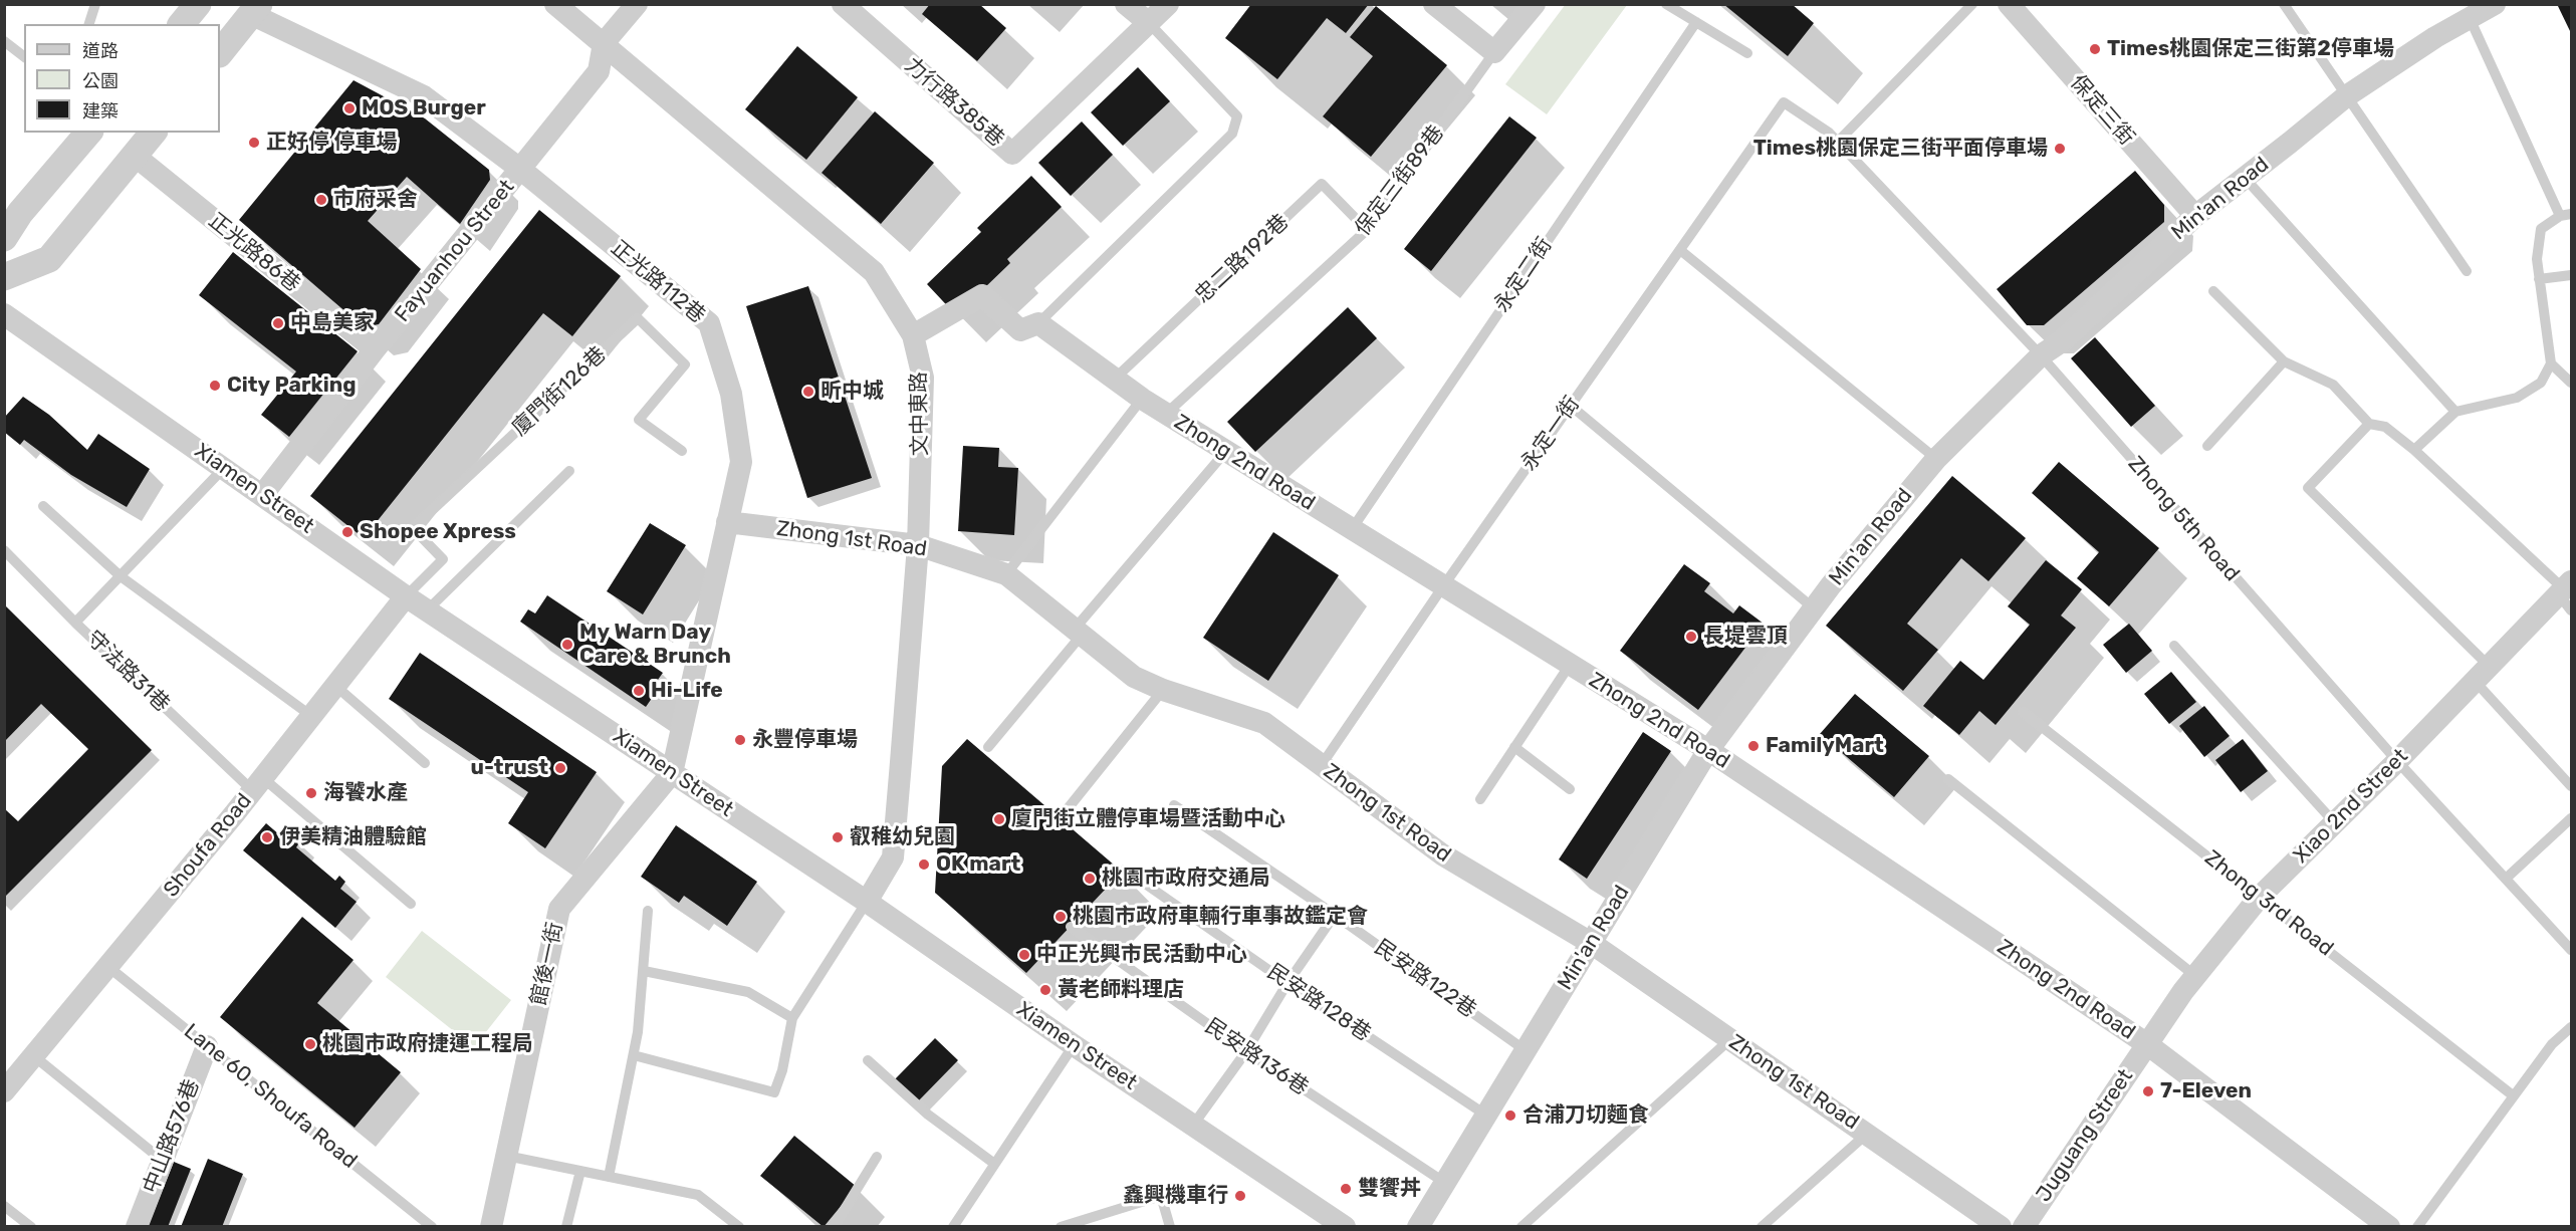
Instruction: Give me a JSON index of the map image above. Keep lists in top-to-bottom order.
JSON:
{
  "streets": {
    "street": [
      "力行路385巷",
      "保定三街",
      "保定三街89巷",
      "Min'an Road",
      "Fayuanhou Street",
      "正光路86巷",
      "正光路112巷",
      "文中東路",
      "Zhong 2nd Road",
      "Xiamen Street",
      "Zhong 1st Road",
      "Xiao 2nd Street",
      "Shoufa Road",
      "館後一街",
      "Juguang Street",
      "中山路576巷"
    ],
    "lane": [
      "忠二路192巷",
      "永定二街",
      "廈門街126巷",
      "永定一街",
      "Zhong 5th Road",
      "守法路31巷",
      "Zhong 3rd Road",
      "民安路122巷",
      "民安路128巷",
      "民安路136巷",
      "Lane 60, Shoufa Road"
    ]
  },
  "crossings": [
    ["保定三街", "Min'an Road"],
    ["保定三街89巷", "忠二路192巷"],
    ["保定三街89巷", "Zhong 2nd Road"],
    ["Min'an Road", "Zhong 2nd Road"],
    ["Min'an Road", "Zhong 5th Road"],
    ["Min'an Road", "Zhong 1st Road"],
    ["Min'an Road", "民安路122巷"],
    ["Min'an Road", "民安路128巷"],
    ["Min'an Road", "民安路136巷"],
    ["Fayuanhou Street", "正光路86巷"],
    ["Fayuanhou Street", "正光路112巷"],
    ["Fayuanhou Street", "文中東路"],
    ["Fayuanhou Street", "Xiamen Street"],
    ["忠二路192巷", "Zhong 2nd Road"],
    ["永定二街", "Zhong 2nd Road"],
    ["正光路112巷", "Xiamen Street"],
    ["正光路112巷", "Zhong 1st Road"],
    ["正光路112巷", "館後一街"],
    ["廈門街126巷", "Xiamen Street"],
    ["廈門街126巷", "Shoufa Road"],
    ["文中東路", "Xiamen Street"],
    ["文中東路", "Zhong 1st Road"],
    ["永定一街", "Zhong 2nd Road"],
    ["永定一街", "Zhong 5th Road"],
    ["永定一街", "Zhong 1st Road"],
    ["Zhong 2nd Road", "Xiao 2nd Street"],
    ["Zhong 2nd Road", "Juguang Street"],
    ["Xiamen Street", "Shoufa Road"],
    ["Xiamen Street", "館後一街"],
    ["Zhong 5th Road", "Xiao 2nd Street"],
    ["守法路31巷", "Shoufa Road"],
    ["Xiao 2nd Street", "Zhong 3rd Road"],
    ["Xiao 2nd Street", "Juguang Street"],
    ["Shoufa Road", "Lane 60, Shoufa Road"],
    ["Lane 60, Shoufa Road", "中山路576巷"]
  ],
  "places": [
    "Times桃園保定三街第2停車場",
    "MOS Burger",
    "正好停 停車場",
    "Times桃園保定三街平面停車場",
    "市府采舍",
    "中島美家",
    "City Parking",
    "昕中城",
    "Shopee Xpress",
    "長堤雲頂",
    "My Warn Day Care & Brunch",
    "Hi-Life",
    "永豐停車場",
    "FamilyMart",
    "u-trust",
    "海饕水產",
    "廈門街立體停車場暨活動中心",
    "伊美精油體驗館",
    "叡稚幼兒園",
    "OK mart",
    "桃園市政府交通局",
    "桃園市政府車輛行車事故鑑定會",
    "中正光興市民活動中心",
    "黃老師料理店",
    "桃園市政府捷運工程局",
    "7-Eleven",
    "合浦刀切麵食",
    "雙饗丼",
    "鑫興機車行"
  ],
  "legend": ["道路", "公園", "建築"]
}
